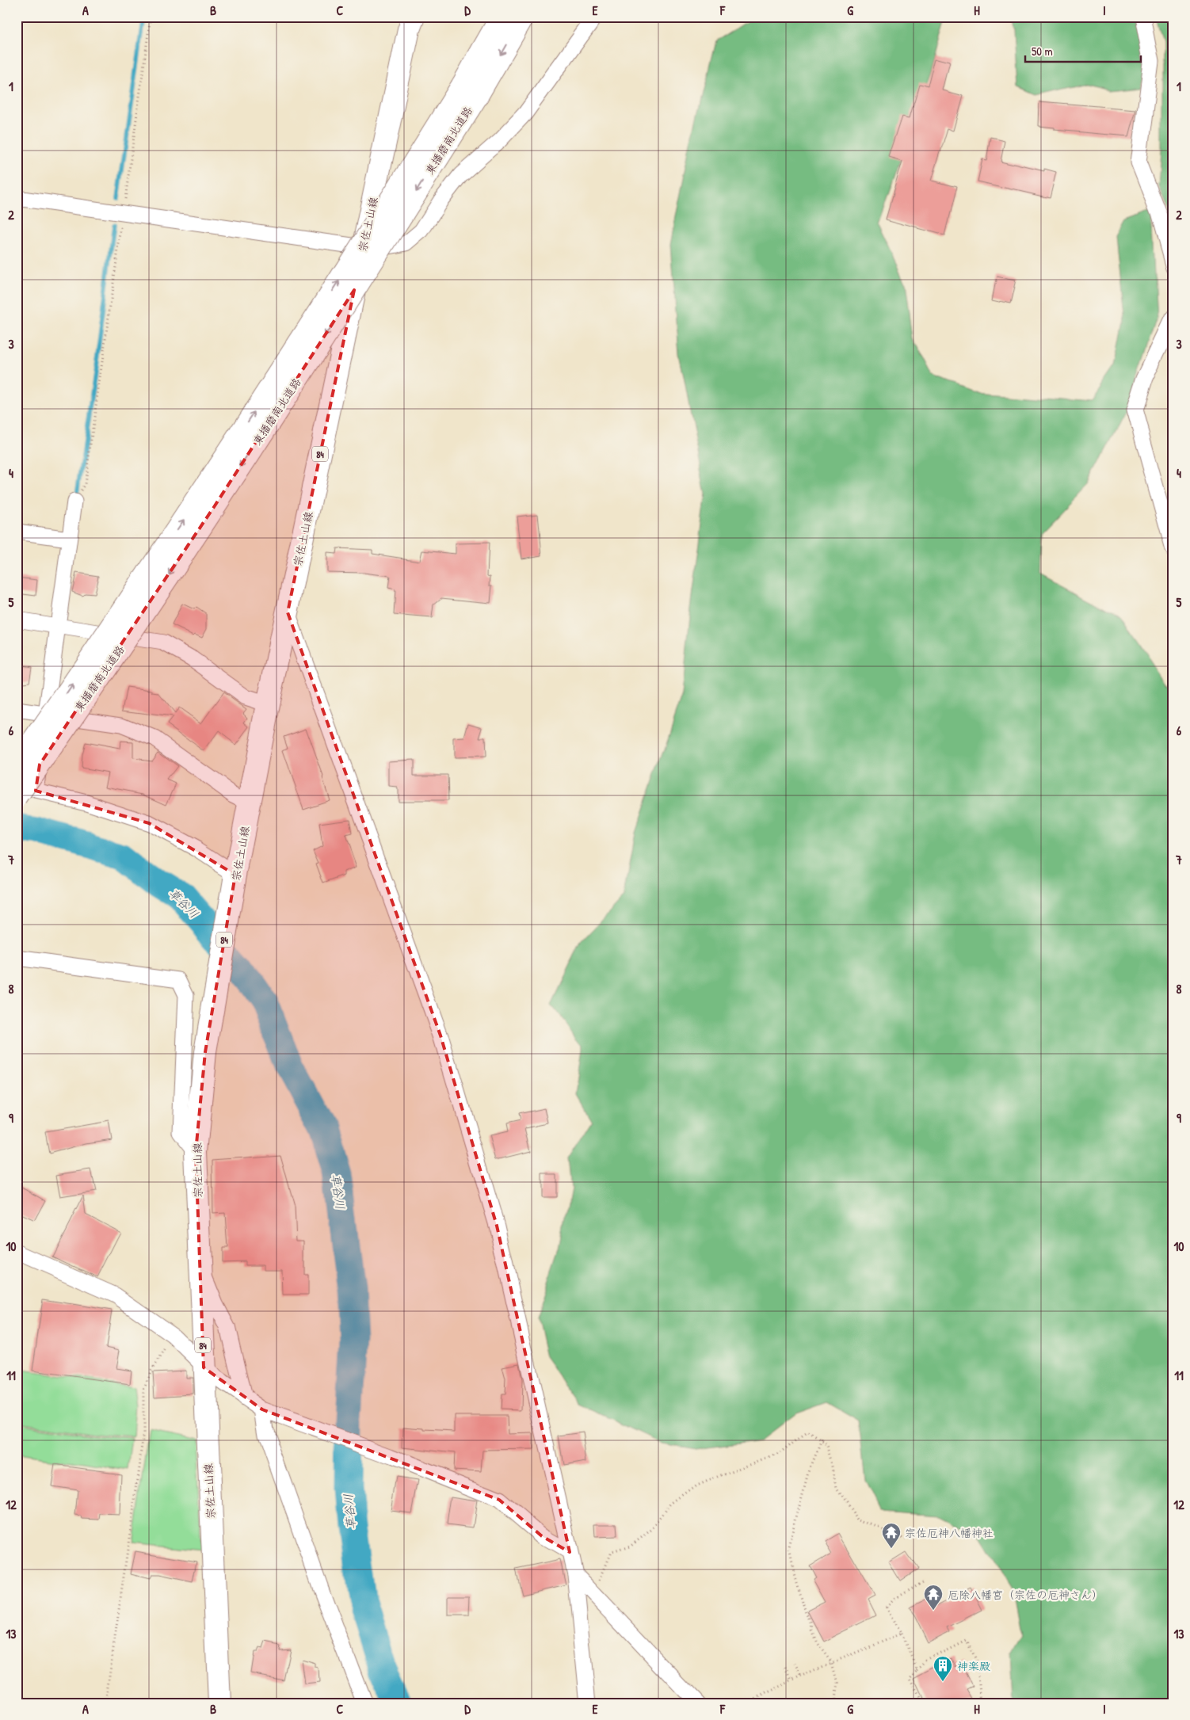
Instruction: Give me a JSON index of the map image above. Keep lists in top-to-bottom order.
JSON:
{
  "streets": {
    "main road": ["東播磨南北道路", "宗佐土山線", "84"]
  },
  "water": ["草谷川"],
  "places": {
    "temple": ["宗佐厄神八幡神社", "厄除八幡宮（宗佐の厄神さん）"],
    "building": ["神楽殿"]
  },
  "scale_bar": "50 m",
  "grid": {
    "columns": [
      "A",
      "B",
      "C",
      "D",
      "E",
      "F",
      "G",
      "H",
      "I"
    ],
    "rows": [
      "1",
      "2",
      "3",
      "4",
      "5",
      "6",
      "7",
      "8",
      "9",
      "10",
      "11",
      "12",
      "13"
    ]
  }
}
